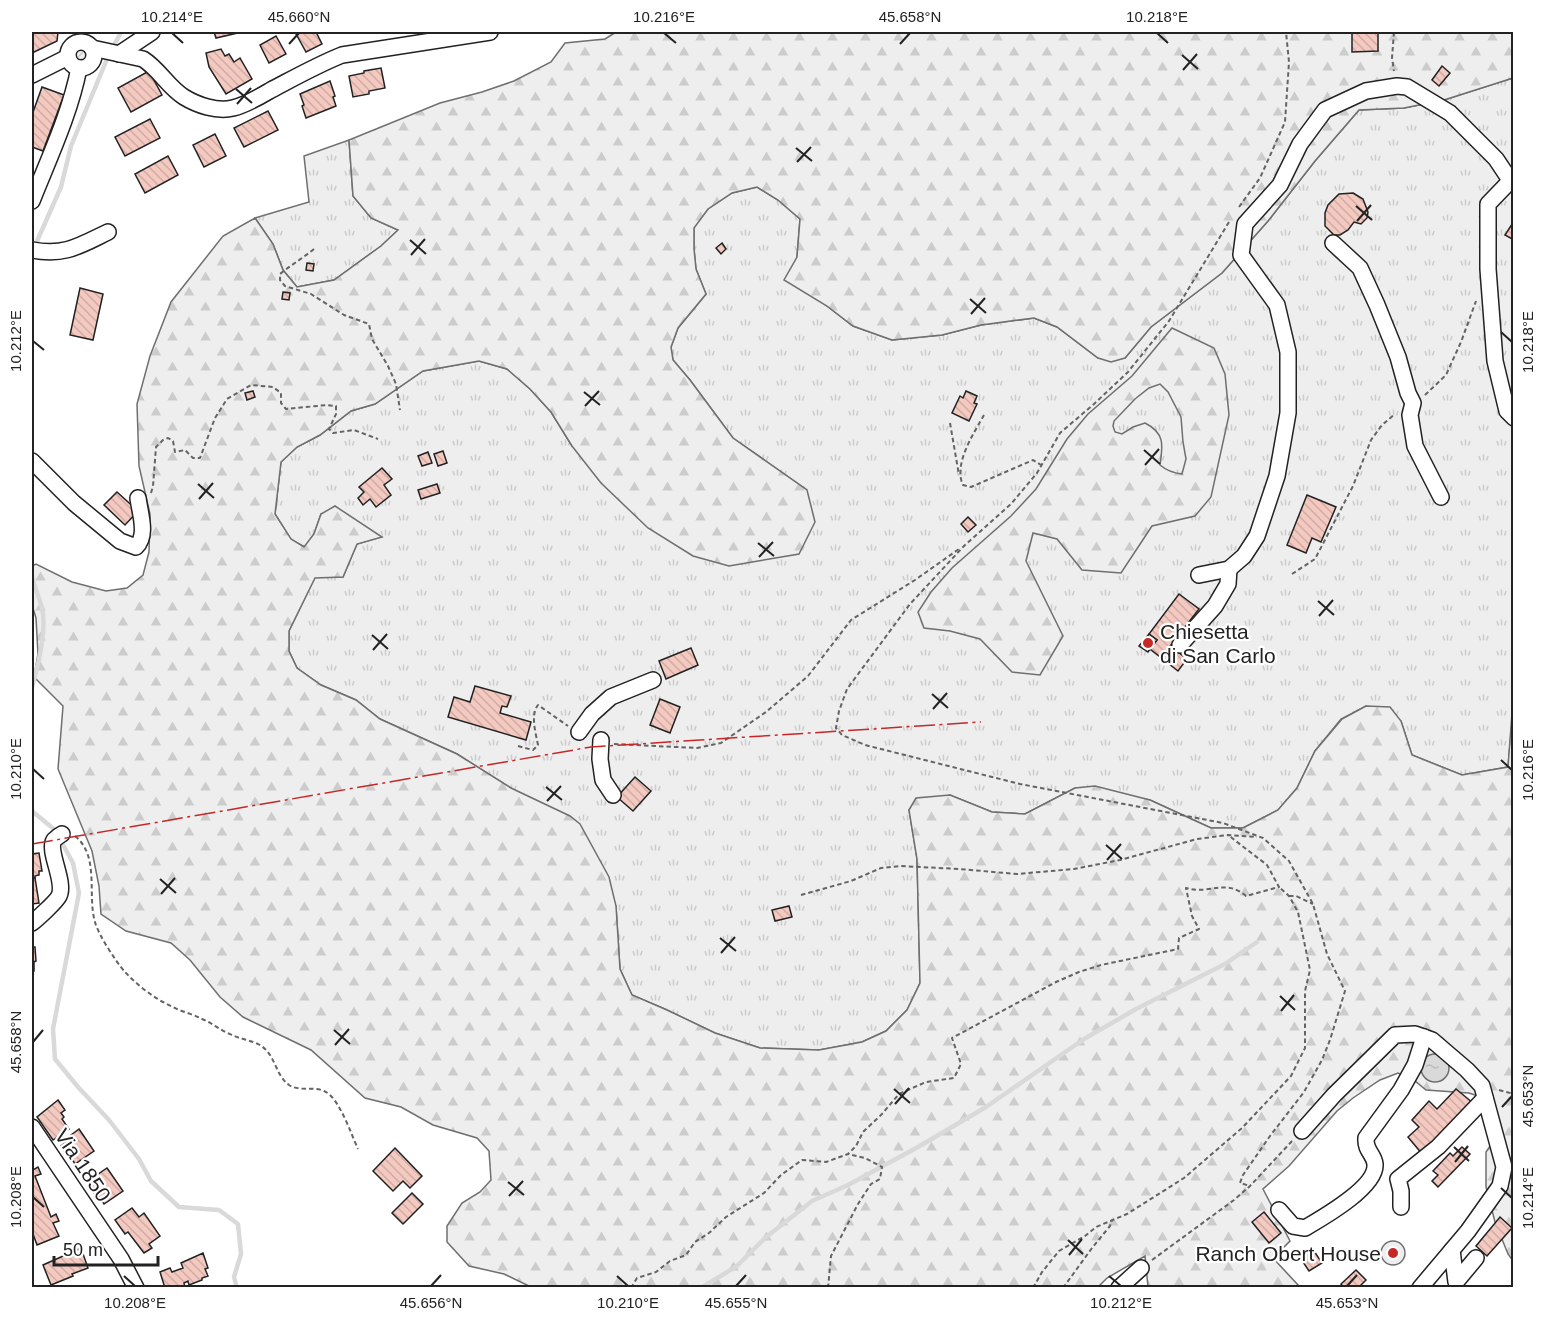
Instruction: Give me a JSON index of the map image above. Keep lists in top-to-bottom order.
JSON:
{
  "streets": {
    "street": ["Via 1850"]
  },
  "places": ["Chiesetta di San Carlo", "Ranch Obert House"],
  "scale_bar": "50 m",
  "coordinates": [
    "10.214°E",
    "45.660°N",
    "10.216°E",
    "45.658°N",
    "10.218°E",
    "10.212°E",
    "10.210°E",
    "45.653°N",
    "10.208°E",
    "45.656°N",
    "45.655°N"
  ]
}
